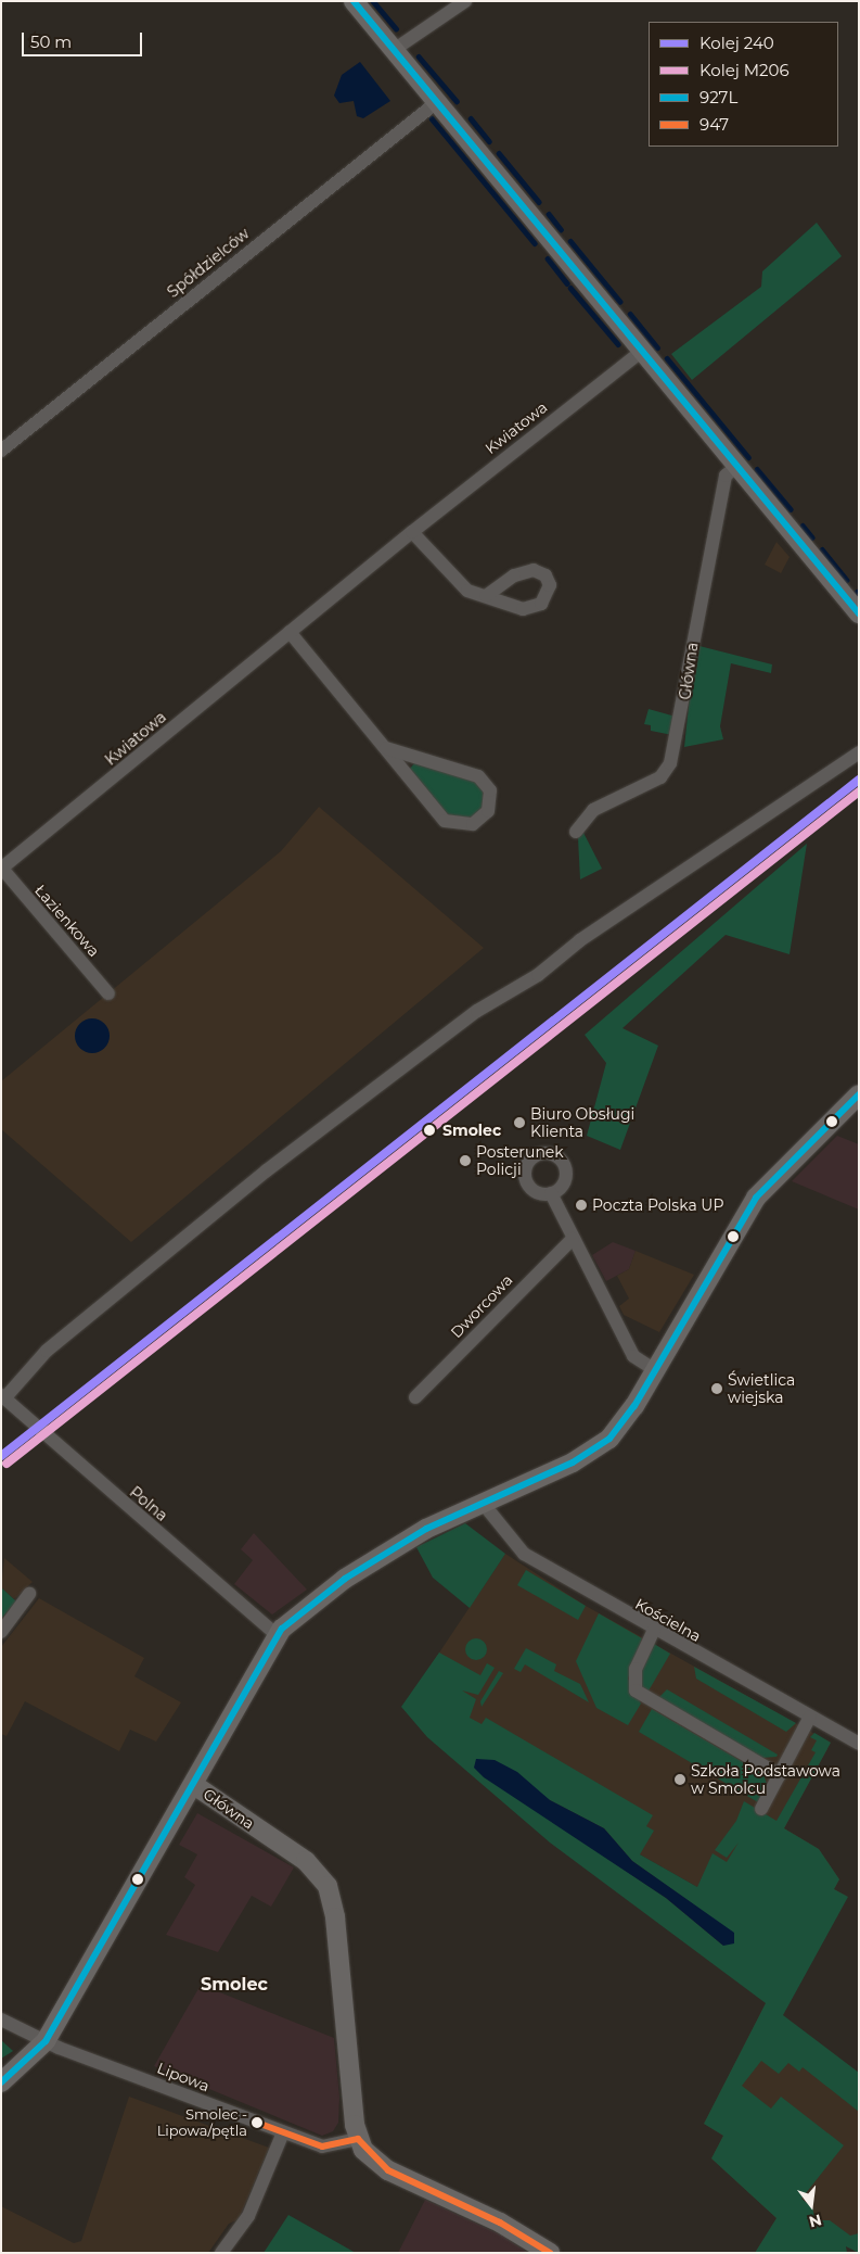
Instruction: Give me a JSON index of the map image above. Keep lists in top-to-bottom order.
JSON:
{
  "streets": {
    "street": [
      "Spółdzielców",
      "Kwiatowa",
      "Główna",
      "Łazienkowa",
      "Dworcowa",
      "Polna",
      "Kościelna",
      "Lipowa"
    ]
  },
  "crossings": [
    ["Kwiatowa", "Łazienkowa"],
    ["Główna", "Polna"],
    ["Główna", "Kościelna"],
    ["Główna", "Lipowa"]
  ],
  "districts": ["Smolec"],
  "places": [
    "Biuro Obsługi Klienta",
    "Smolec",
    "Posterunek Policji",
    "Poczta Polska UP",
    "Świetlica wiejska",
    "Szkoła Podstawowa w Smolcu",
    "Smolec - Lipowa/pętla"
  ],
  "lines": [
    "transit line 927L",
    "rail line 240",
    "rail line M206",
    "transit line 947"
  ],
  "legend": [
    "Kolej 240",
    "Kolej M206",
    "927L",
    "947"
  ],
  "scale_bar": "50 m",
  "north": "bottom"
}
